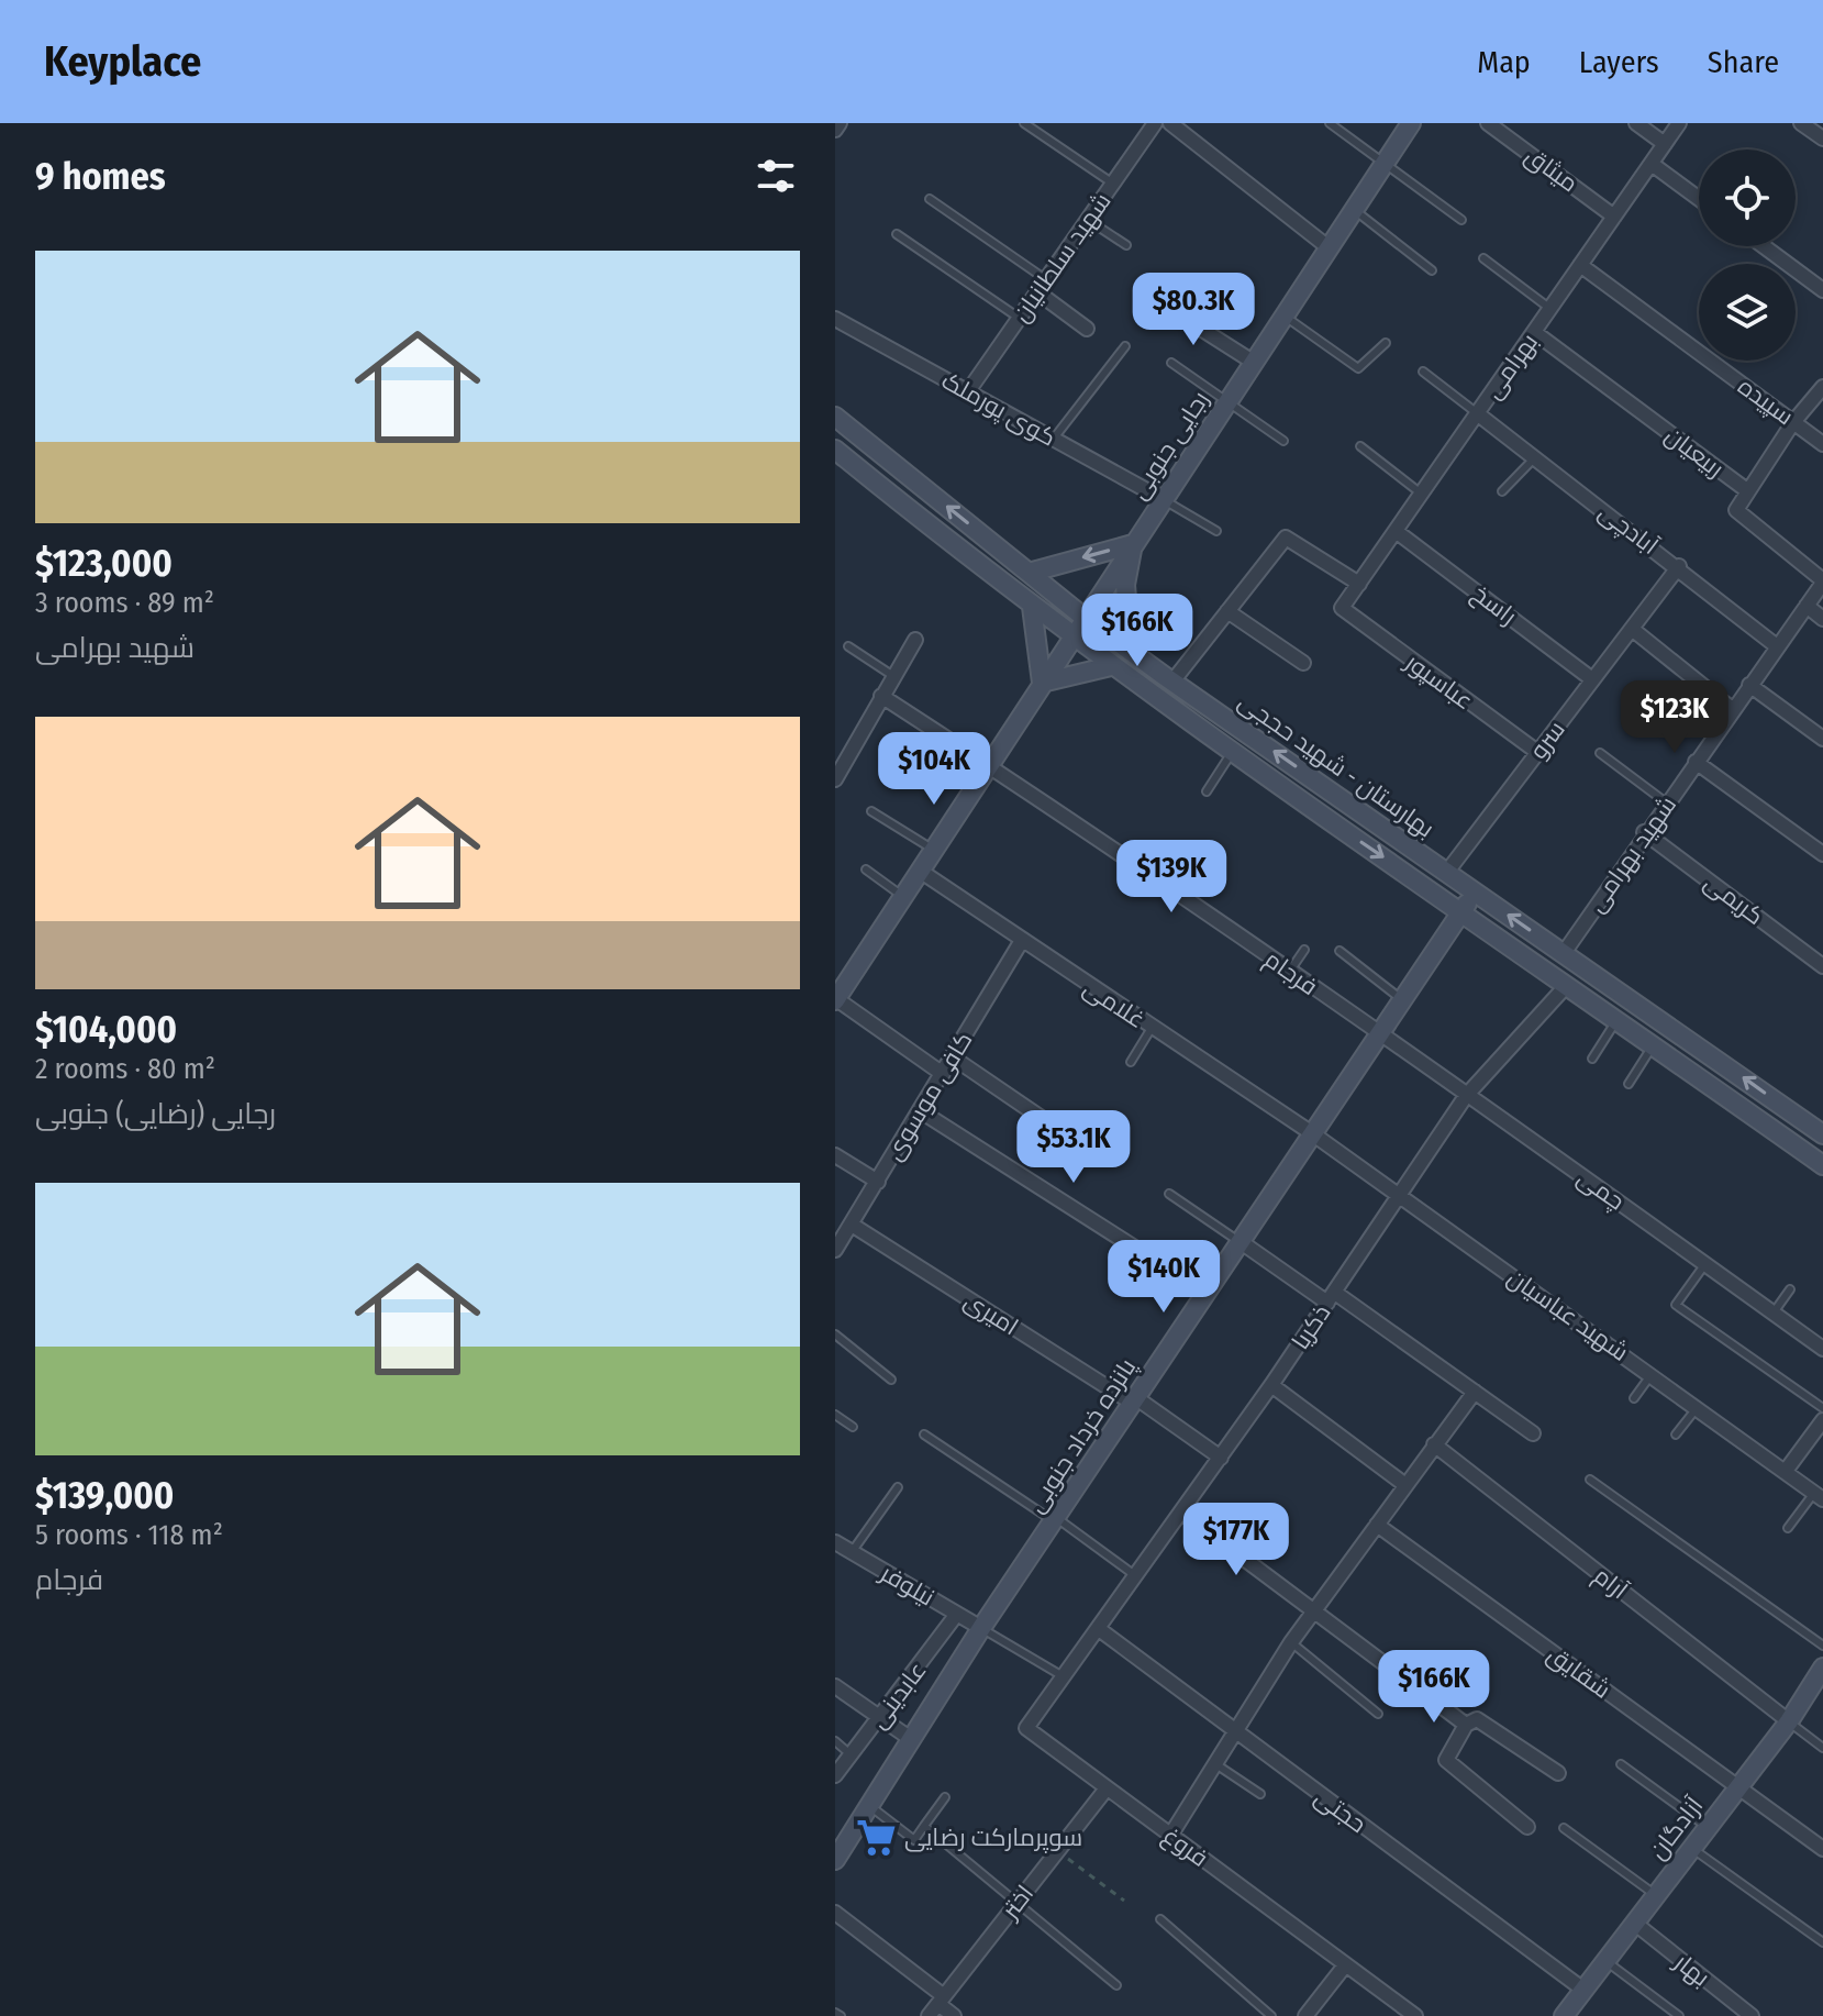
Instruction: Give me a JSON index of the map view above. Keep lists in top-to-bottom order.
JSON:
{
  "streets": {
    "street": [
      "میثاق",
      "شهید سلطانیان",
      "بهرامی",
      "سپیده",
      "کوی پورملک",
      "رجایی جنوبی",
      "ربیعیان",
      "آبادچی",
      "راسخ",
      "عباسپور",
      "سرو",
      "بهارستان - شهید حججی",
      "شهید بهرامی",
      "کریمی",
      "فرجام",
      "غلامی",
      "کافی موسوی",
      "چمی",
      "امیری",
      "شهید عباسیان",
      "ذکریا",
      "پانزده خرداد جنوبی",
      "آرام",
      "نیلوفر",
      "شقایق",
      "عابدینی",
      "حجتی",
      "آزادگان",
      "فروغ",
      "اختر",
      "بهار"
    ]
  },
  "crossings": [
    ["میثاق", "بهرامی"],
    ["شهید سلطانیان", "کوی پورملک"],
    ["بهرامی", "سپیده"],
    ["بهرامی", "ربیعیان"],
    ["بهرامی", "آبادچی"],
    ["بهرامی", "راسخ"],
    ["بهرامی", "عباسپور"],
    ["کوی پورملک", "رجایی جنوبی"],
    ["رجایی جنوبی", "بهارستان - شهید حججی"],
    ["رجایی جنوبی", "فرجام"],
    ["رجایی جنوبی", "غلامی"],
    ["ربیعیان", "شهید بهرامی"],
    ["آبادچی", "سرو"],
    ["آبادچی", "شهید بهرامی"],
    ["راسخ", "سرو"],
    ["عباسپور", "سرو"],
    ["سرو", "بهارستان - شهید حججی"],
    ["بهارستان - شهید حججی", "شهید بهرامی"],
    ["بهارستان - شهید حججی", "ذکریا"],
    ["بهارستان - شهید حججی", "پانزده خرداد جنوبی"],
    ["شهید بهرامی", "کریمی"],
    ["فرجام", "چمی"],
    ["فرجام", "پانزده خرداد جنوبی"],
    ["غلامی", "کافی موسوی"],
    ["غلامی", "شهید عباسیان"],
    ["غلامی", "پانزده خرداد جنوبی"],
    ["کافی موسوی", "امیری"],
    ["چمی", "ذکریا"],
    ["چمی", "پانزده خرداد جنوبی"],
    ["امیری", "ذکریا"],
    ["امیری", "پانزده خرداد جنوبی"],
    ["شهید عباسیان", "ذکریا"],
    ["شهید عباسیان", "پانزده خرداد جنوبی"],
    ["ذکریا", "حجتی"],
    ["ذکریا", "فروغ"],
    ["پانزده خرداد جنوبی", "نیلوفر"],
    ["آرام", "آزادگان"],
    ["نیلوفر", "عابدینی"],
    ["شقایق", "آزادگان"],
    ["حجتی", "آزادگان"],
    ["آزادگان", "بهار"],
    ["فروغ", "اختر"]
  ],
  "places": {
    "supermarket": ["سوپرمارکت رضایی"]
  },
  "page": {
    "header": "Keyplace",
    "nav": ["Map", "Layers", "Share"],
    "heading": "9 homes",
    "list": [
      {
        "name": "$123,000",
        "note": "3 rooms · 89 m² · شهید بهرامی"
      },
      {
        "name": "$104,000",
        "note": "2 rooms · 80 m² · رجایی (رضایی) جنوبی"
      },
      {
        "name": "$139,000",
        "note": "5 rooms · 118 m² · فرجام"
      }
    ],
    "price": [
      "$80.3K",
      "$166K",
      "$123K",
      "$104K",
      "$139K",
      "$53.1K",
      "$140K",
      "$177K",
      "$166K"
    ]
  }
}
